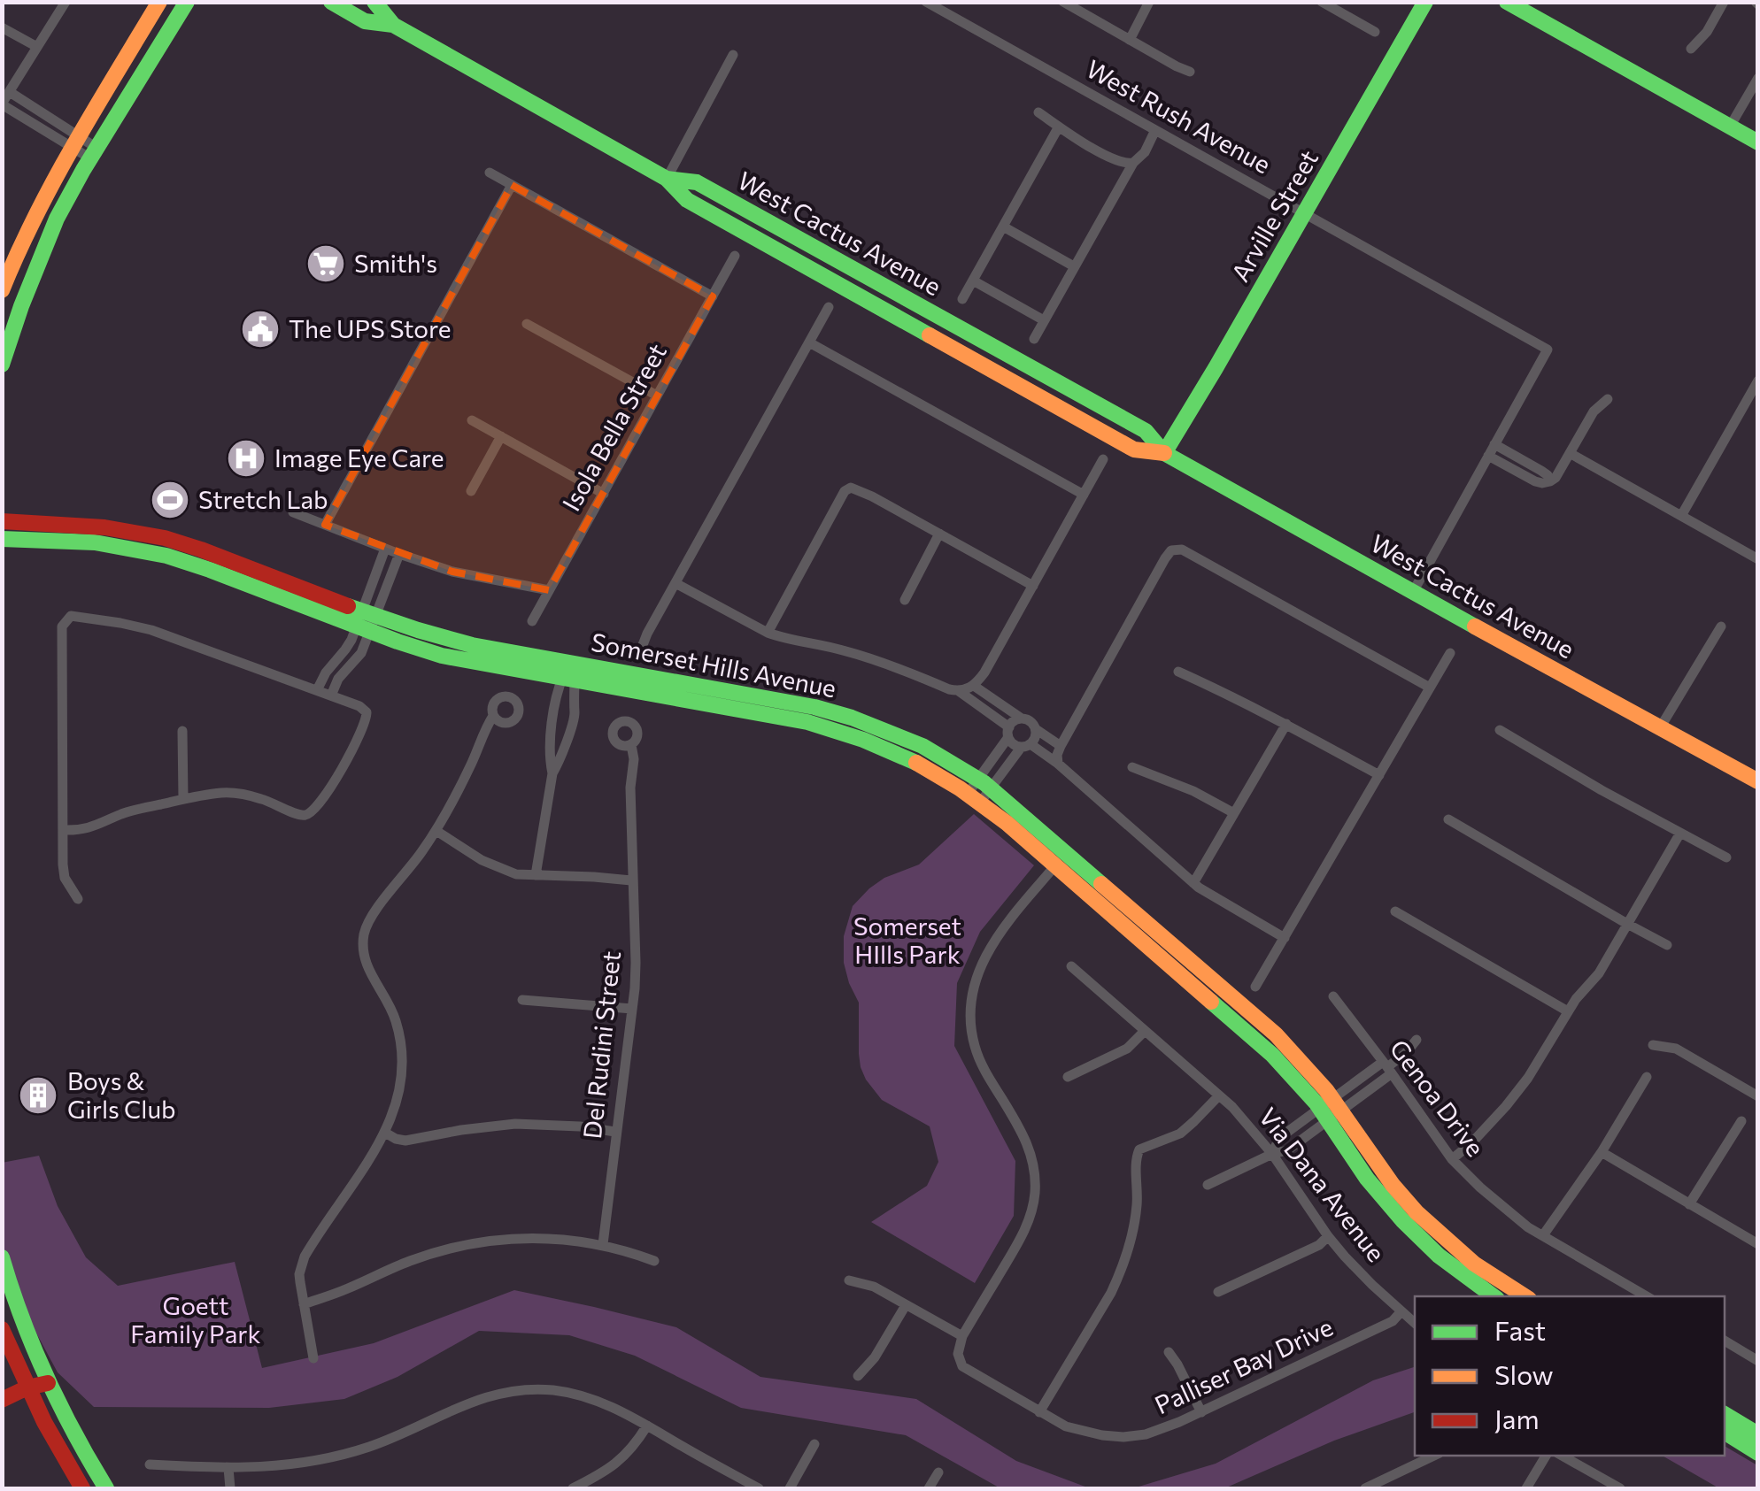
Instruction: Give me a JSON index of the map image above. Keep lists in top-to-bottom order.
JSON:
{
  "streets": {
    "main road": ["Arville Street", "West Cactus Avenue", "Somerset Hills Avenue"],
    "street": [
      "West Rush Avenue",
      "Isola Bella Street",
      "Del Rudini Street",
      "Genoa Drive",
      "Via Dana Avenue",
      "Palliser Bay Drive"
    ]
  },
  "crossings": [
    ["West Rush Avenue", "Arville Street"],
    ["Arville Street", "West Cactus Avenue"],
    ["Via Dana Avenue", "Palliser Bay Drive"]
  ],
  "parks": ["Somerset HIlls Park", "Goett Family Park"],
  "places": {
    "supermarket": ["Smith's"],
    "public building": ["The UPS Store"],
    "hospital": ["Image Eye Care"],
    "sports": ["Stretch Lab"],
    "building": ["Boys & Girls Club"]
  },
  "legend": ["Fast", "Slow", "Jam"]
}
